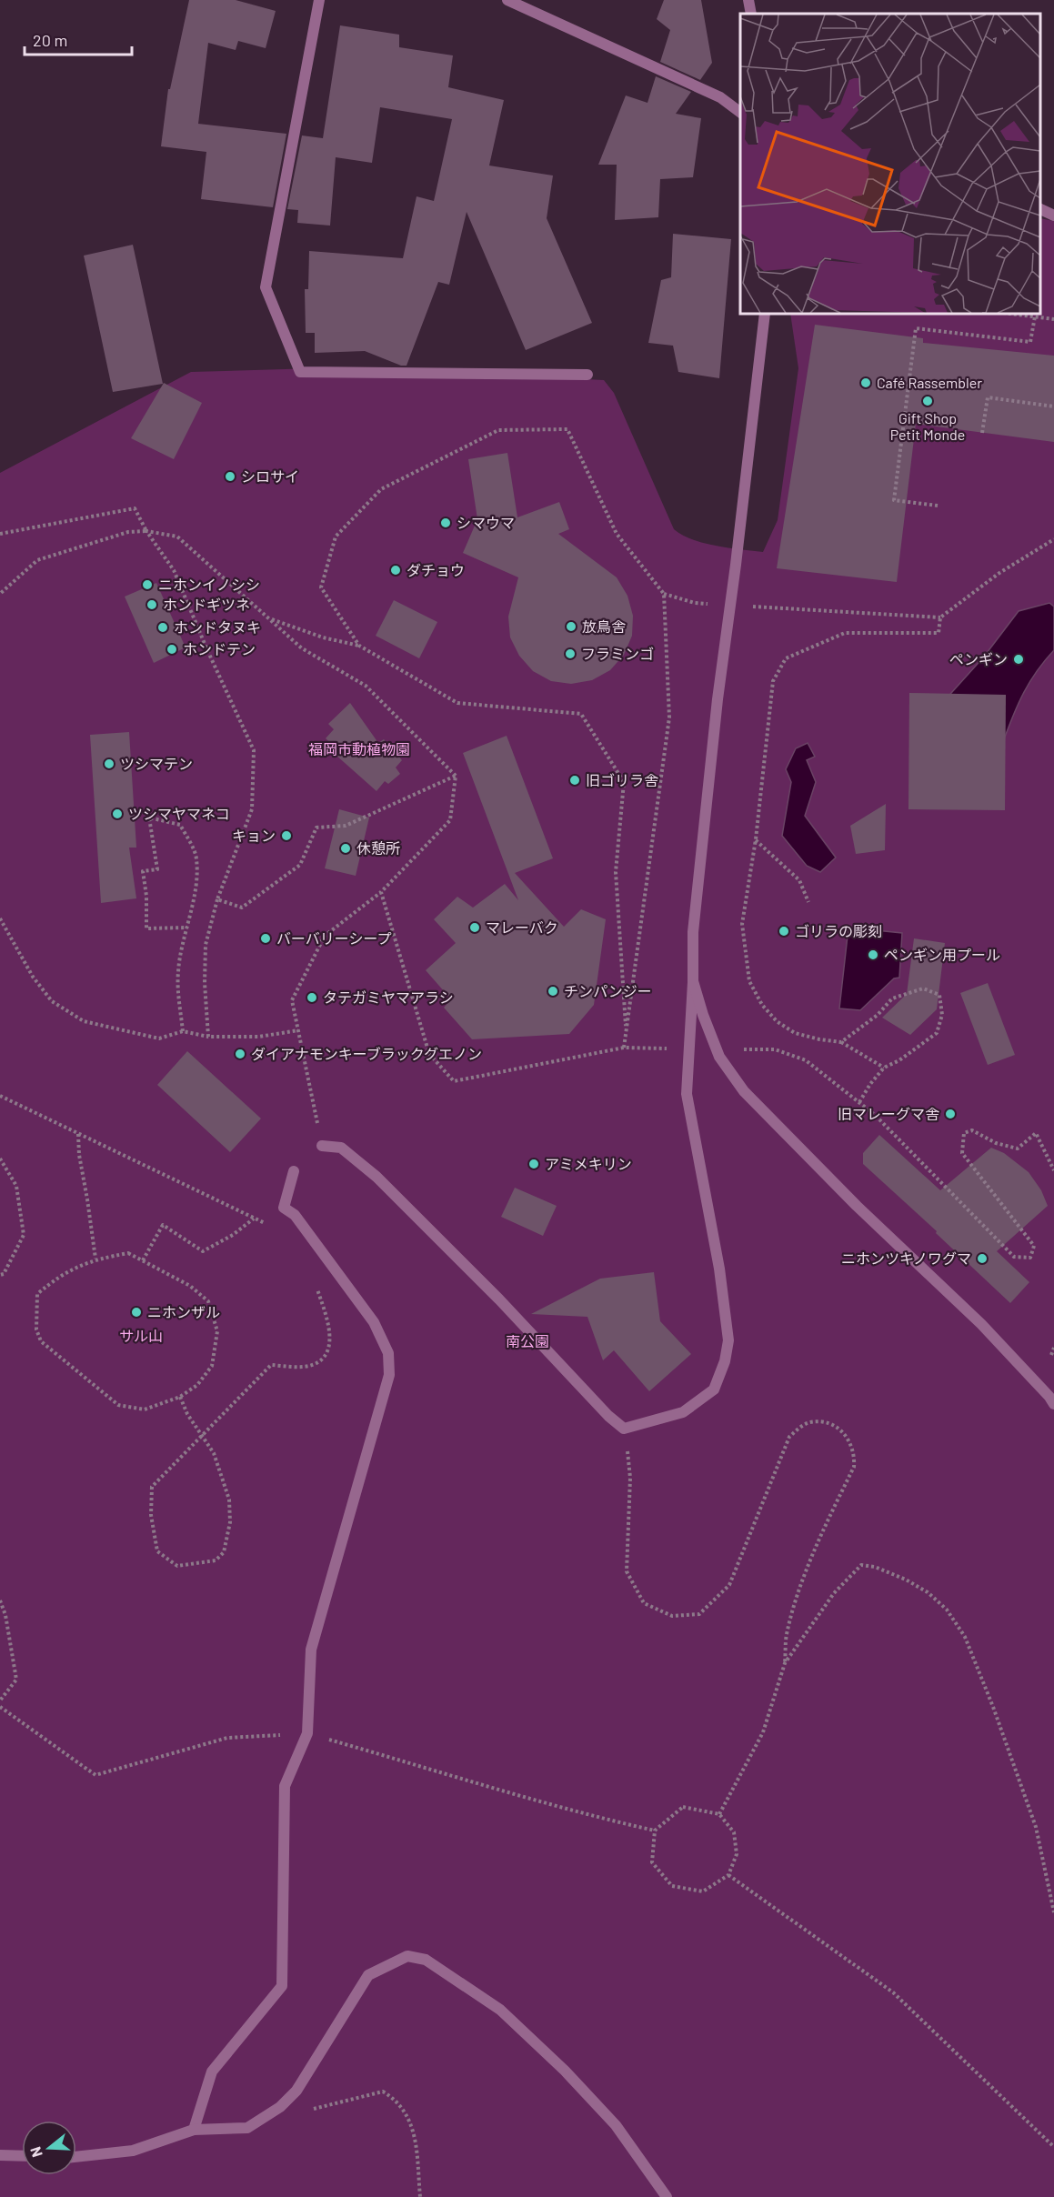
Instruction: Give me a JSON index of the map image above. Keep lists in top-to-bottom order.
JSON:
{
  "parks": ["福岡市動植物園", "サル山", "南公園"],
  "places": [
    "Café Rassembler",
    "Gift Shop Petit Monde",
    "シロサイ",
    "シマウマ",
    "ダチョウ",
    "ニホンイノシシ",
    "ホンドギツネ",
    "放鳥舎",
    "ホンドタヌキ",
    "ホンドテン",
    "フラミンゴ",
    "ペンギン",
    "ツシマテン",
    "旧ゴリラ舎",
    "ツシマヤマネコ",
    "キョン",
    "休憩所",
    "マレーバク",
    "ゴリラの彫刻",
    "バーバリーシープ",
    "ペンギン用プール",
    "チンパンジー",
    "タテガミヤマアラシ",
    "ダイアナモンキーブラックグエノン",
    "旧マレーグマ舎",
    "アミメキリン",
    "ニホンツキノワグマ",
    "ニホンザル"
  ],
  "scale_bar": "20 m",
  "north": "left"
}
